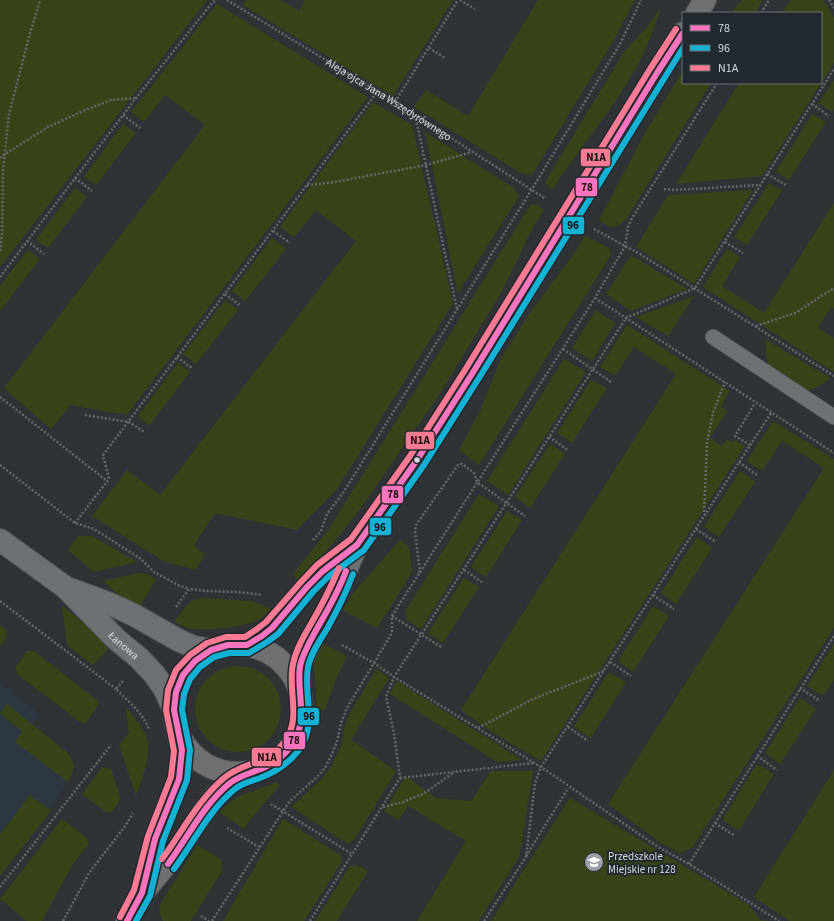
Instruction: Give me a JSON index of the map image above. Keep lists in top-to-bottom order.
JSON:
{
  "streets": {
    "street": ["Łanowa"],
    "path": ["Aleja ojca Jana Wszędyrównego"]
  },
  "places": {
    "school or university": ["Przedszkole Miejskie nr 128"]
  },
  "lines": ["transit line N1A", "transit line 78", "transit line 96"],
  "legend": ["78", "96", "N1A"]
}
